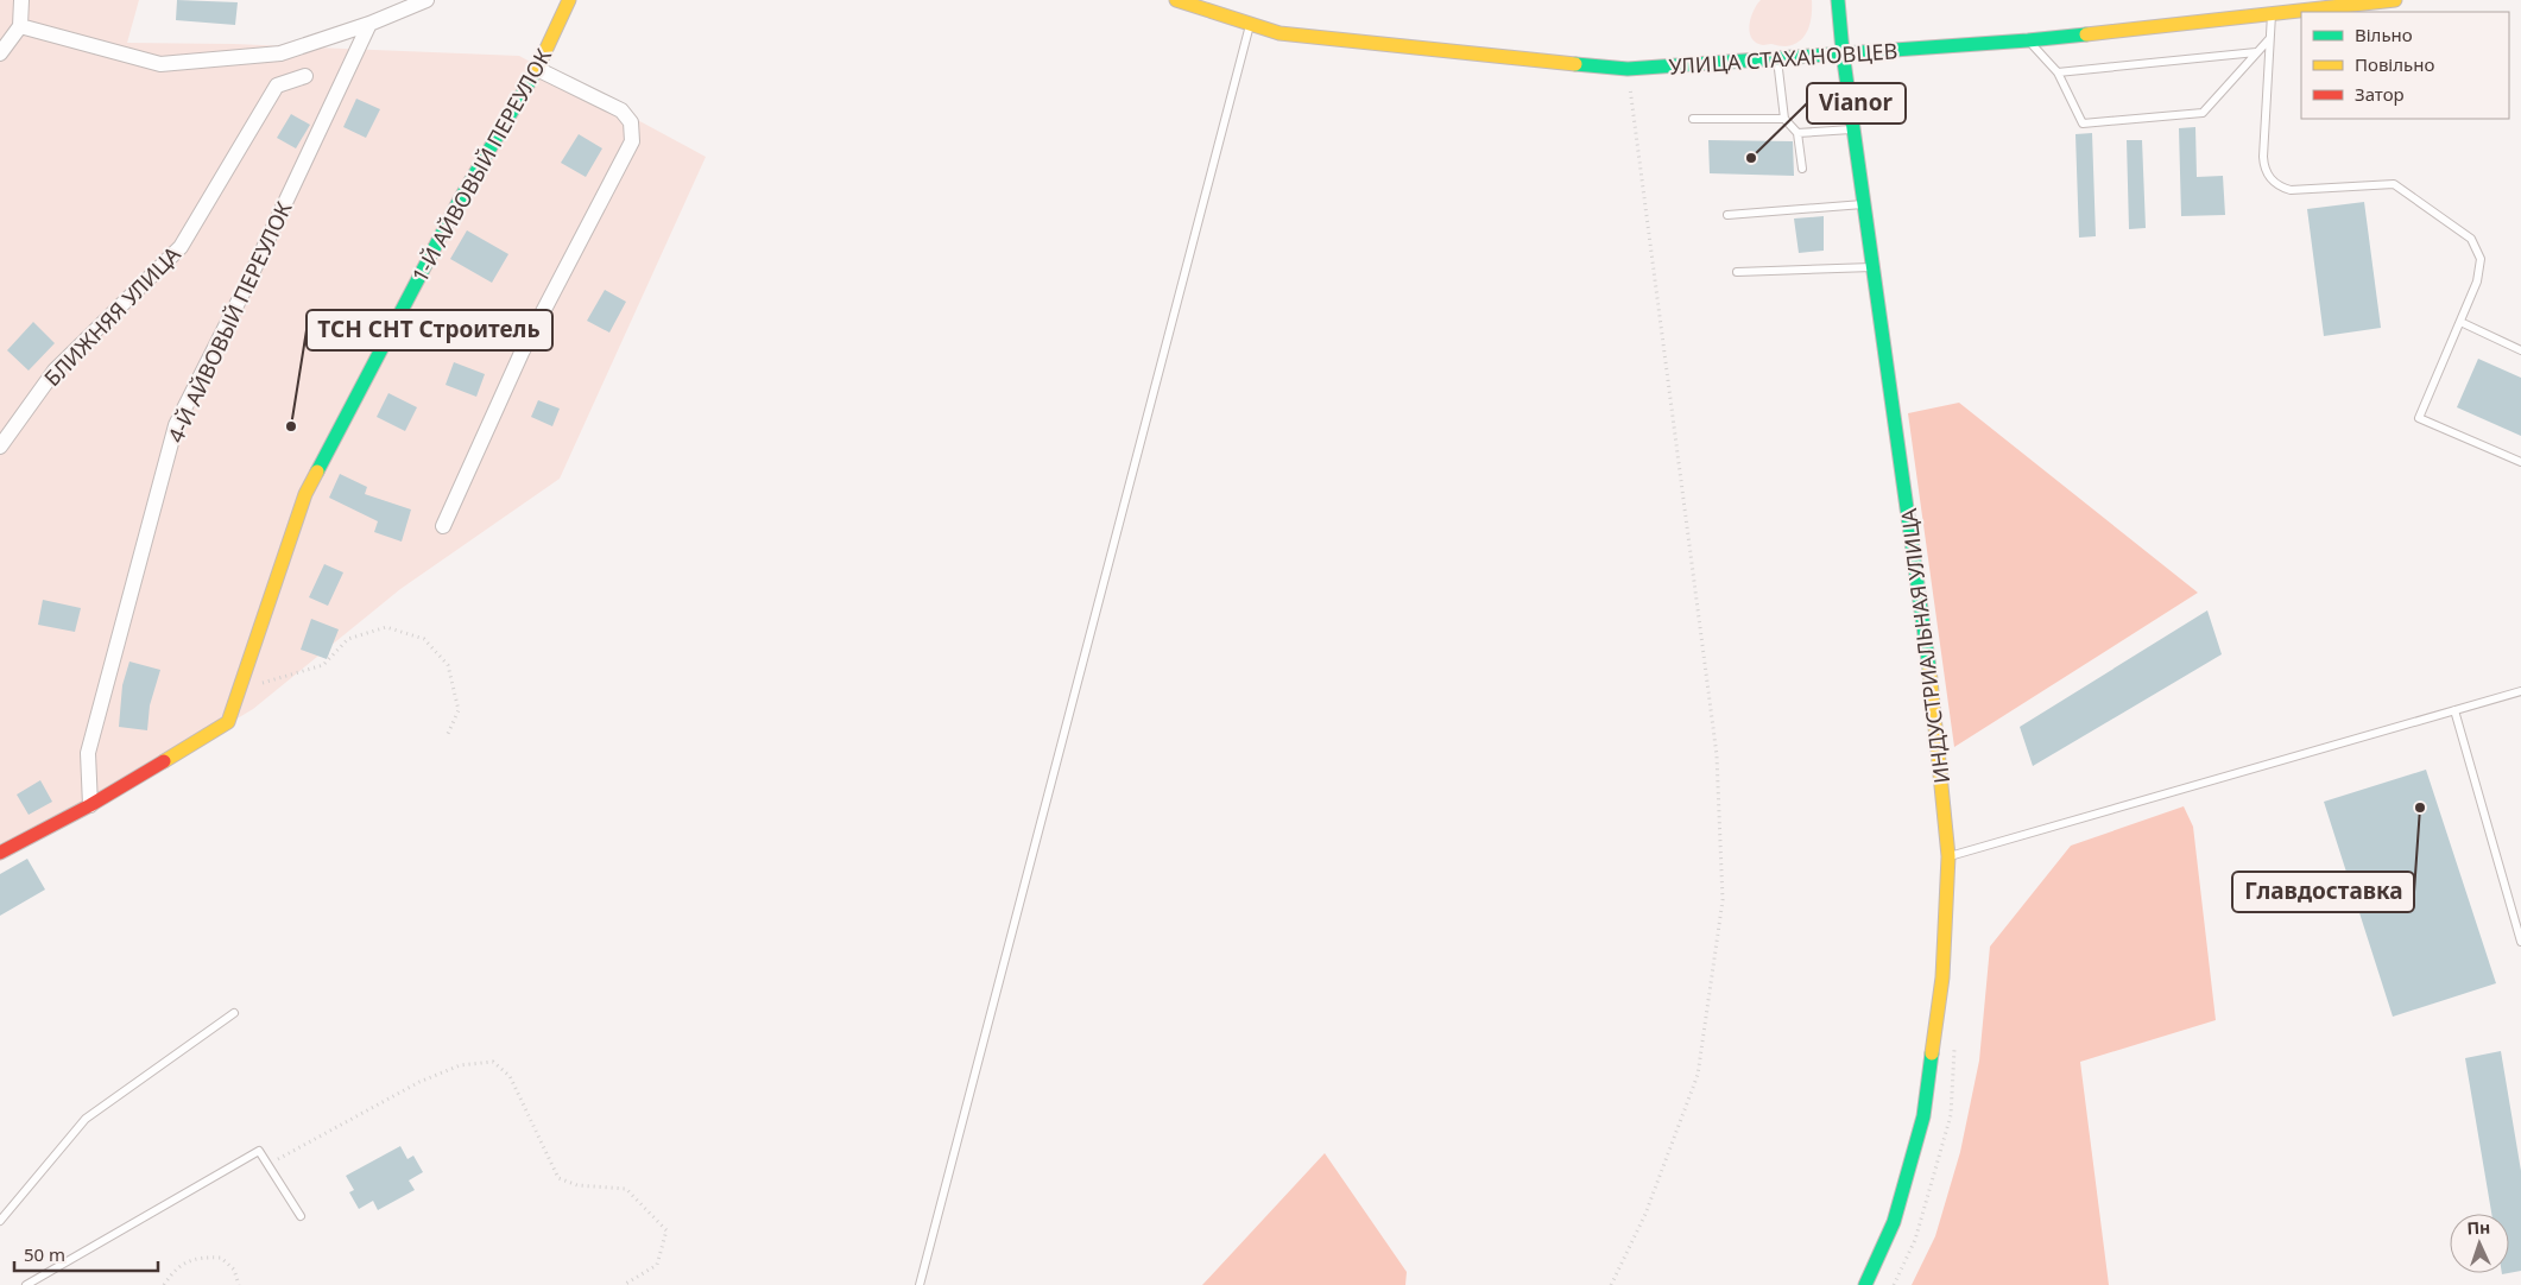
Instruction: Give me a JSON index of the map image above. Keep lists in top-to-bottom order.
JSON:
{
  "streets": {
    "street": [
      "УЛИЦА СТАХАНОВЦЕВ",
      "1-Й АЙВОВЫЙ ПЕРЕУЛОК",
      "БЛИЖНЯЯ УЛИЦА",
      "4-Й АЙВОВЫЙ ПЕРЕУЛОК",
      "ИНДУСТРИАЛЬНАЯ УЛИЦА"
    ]
  },
  "crossings": [
    ["УЛИЦА СТАХАНОВЦЕВ", "ИНДУСТРИАЛЬНАЯ УЛИЦА"],
    ["1-Й АЙВОВЫЙ ПЕРЕУЛОК", "4-Й АЙВОВЫЙ ПЕРЕУЛОК"]
  ],
  "places": ["Vianor", "ТСН СНТ Строитель", "Главдоставка"],
  "legend": ["Вільно", "Повільно", "Затор"],
  "scale_bar": "50 m",
  "north": "top"
}
